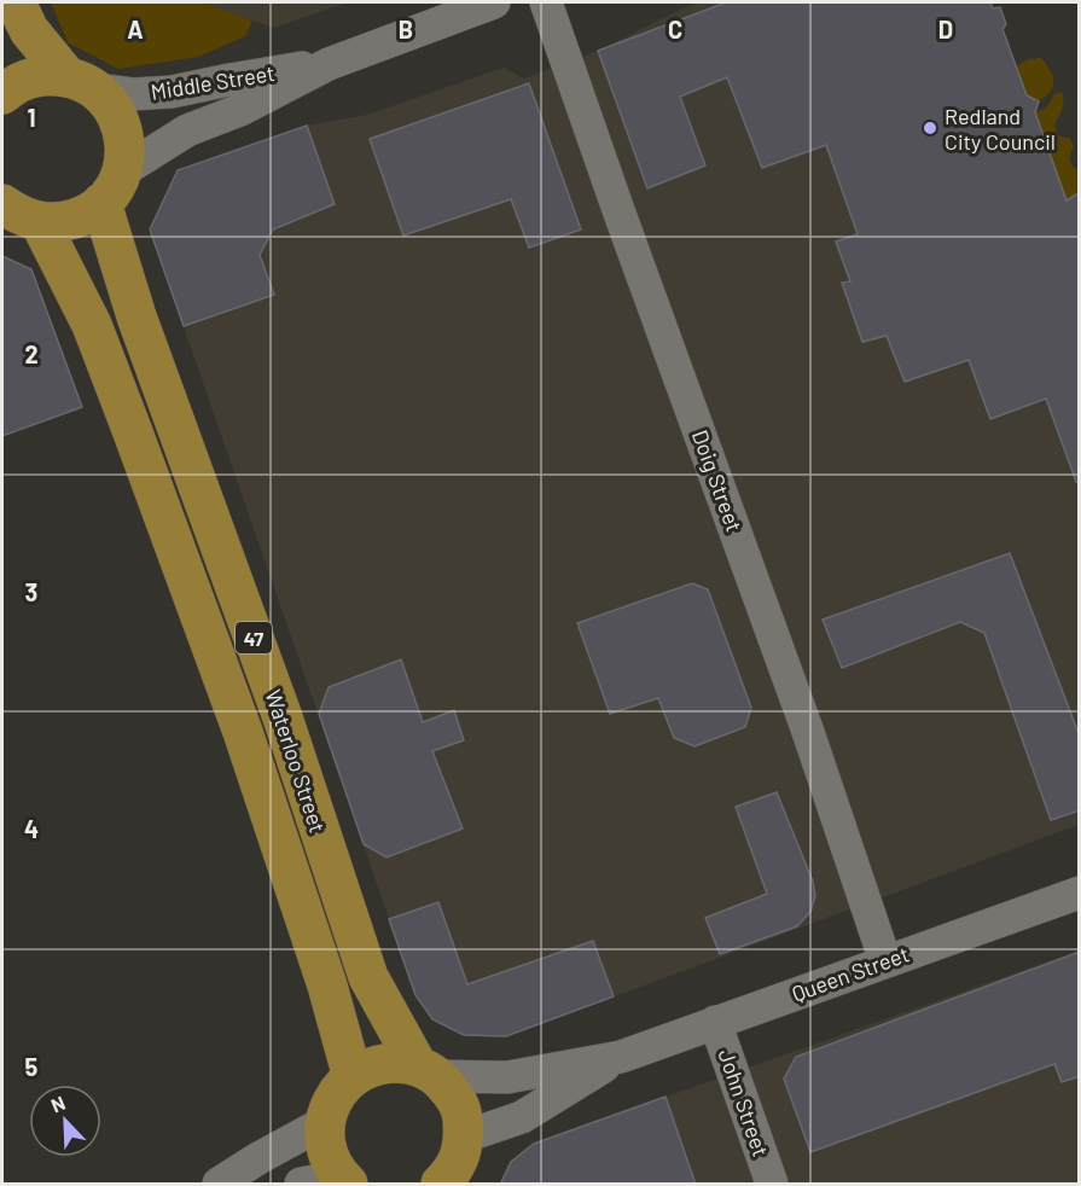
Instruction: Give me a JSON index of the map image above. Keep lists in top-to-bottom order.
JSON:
{
  "streets": {
    "highway": ["47", "Waterloo Street"],
    "street": [
      "Middle Street",
      "Doig Street",
      "Queen Street",
      "John Street"
    ]
  },
  "crossings": [
    ["Middle Street", "47"],
    ["Middle Street", "Waterloo Street"],
    ["Doig Street", "Queen Street"],
    ["47", "Waterloo Street"],
    ["47", "Queen Street"],
    ["Waterloo Street", "Queen Street"],
    ["Queen Street", "John Street"]
  ],
  "places": ["Redland City Council"],
  "north": "top left",
  "grid": {
    "columns": [
      "A",
      "B",
      "C",
      "D"
    ],
    "rows": [
      "1",
      "2",
      "3",
      "4",
      "5"
    ]
  }
}
